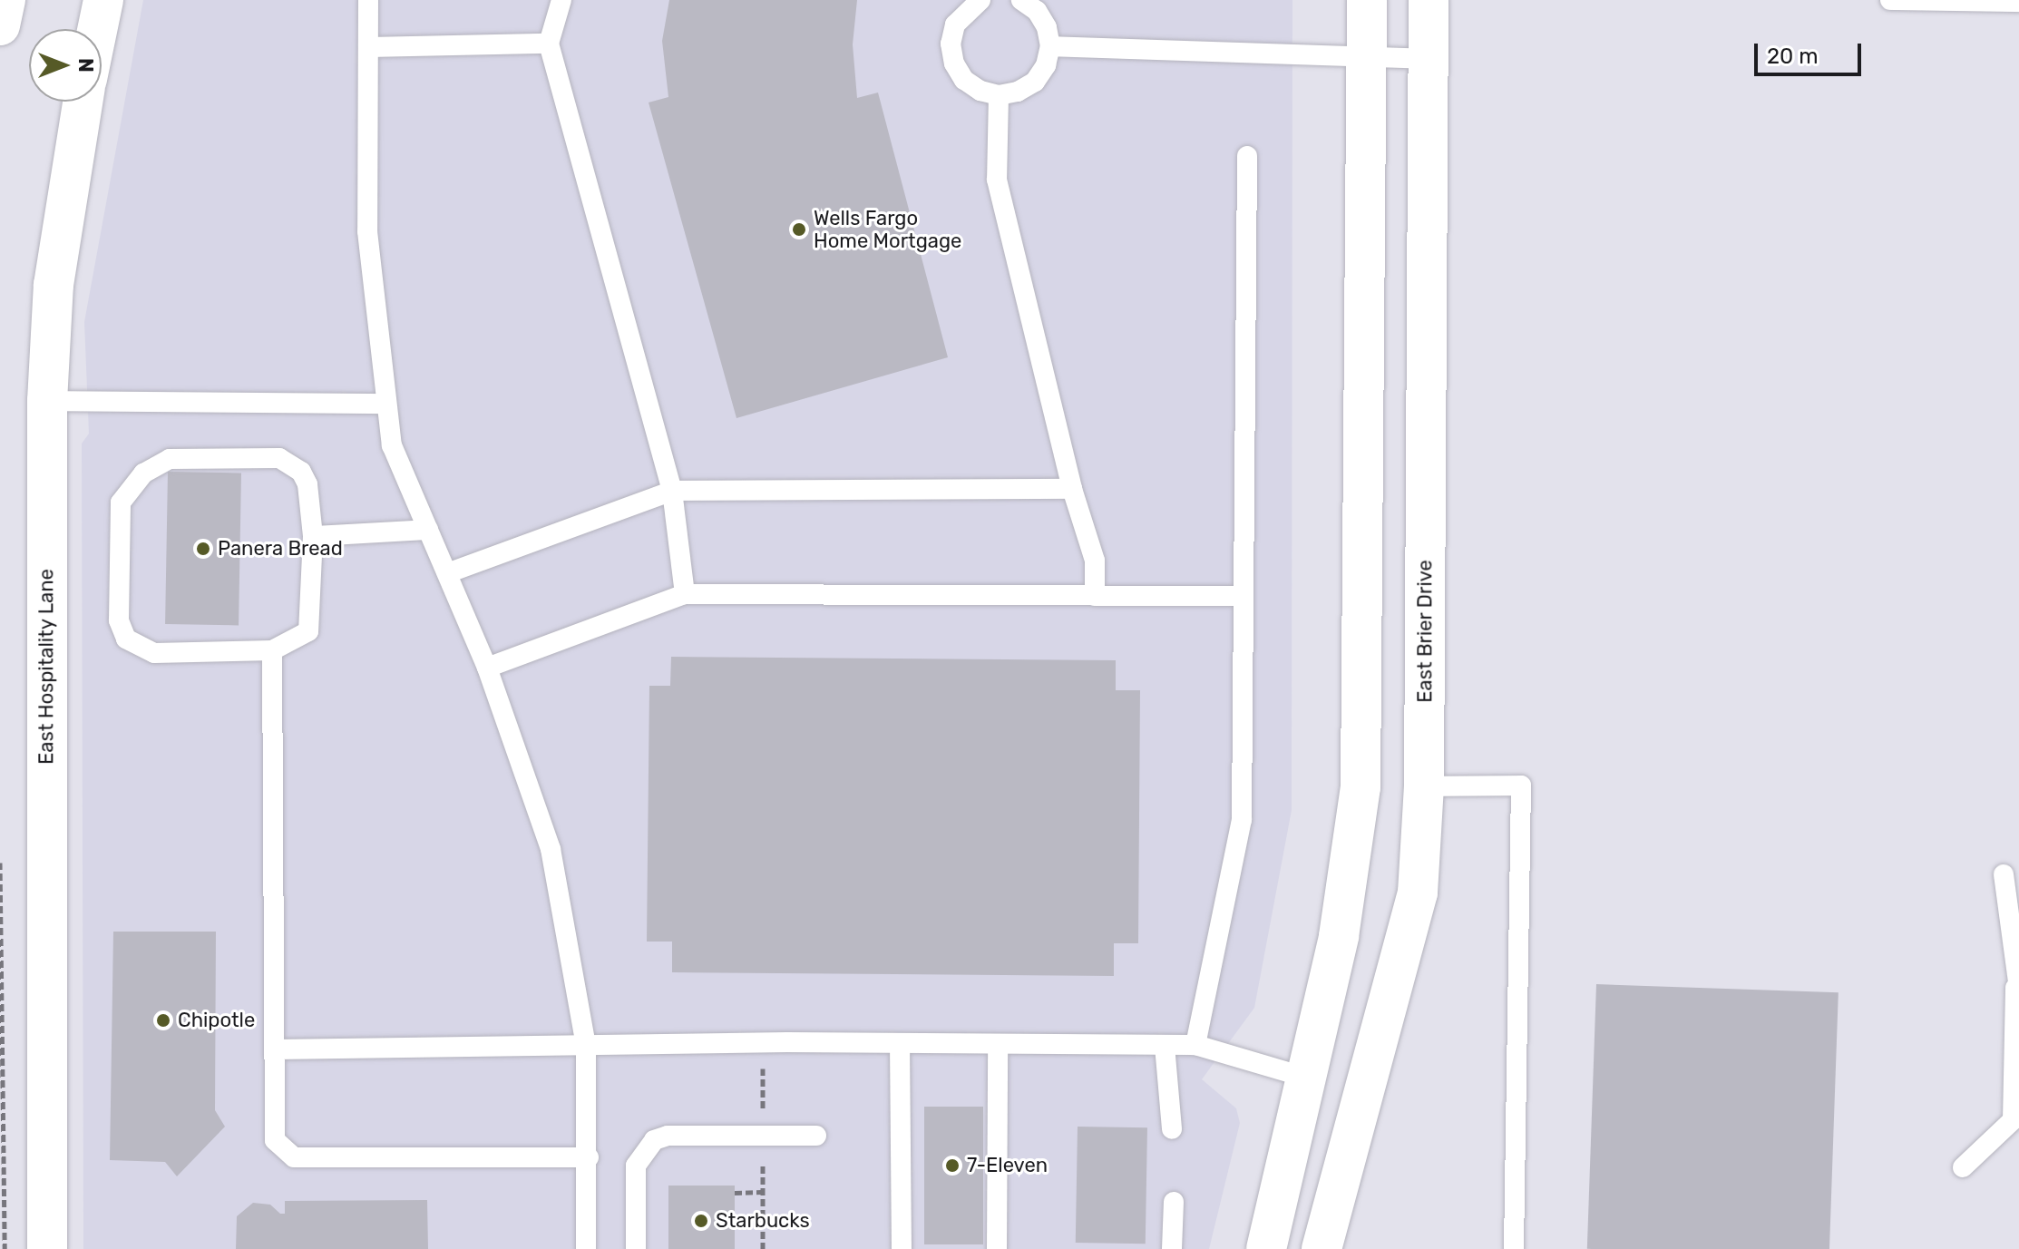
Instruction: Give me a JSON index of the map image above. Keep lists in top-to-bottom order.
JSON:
{
  "streets": {
    "street": ["East Brier Drive", "East Hospitality Lane"]
  },
  "places": [
    "Wells Fargo Home Mortgage",
    "Panera Bread",
    "Chipotle",
    "7-Eleven",
    "Starbucks"
  ],
  "scale_bar": "20 m",
  "north": "right"
}
